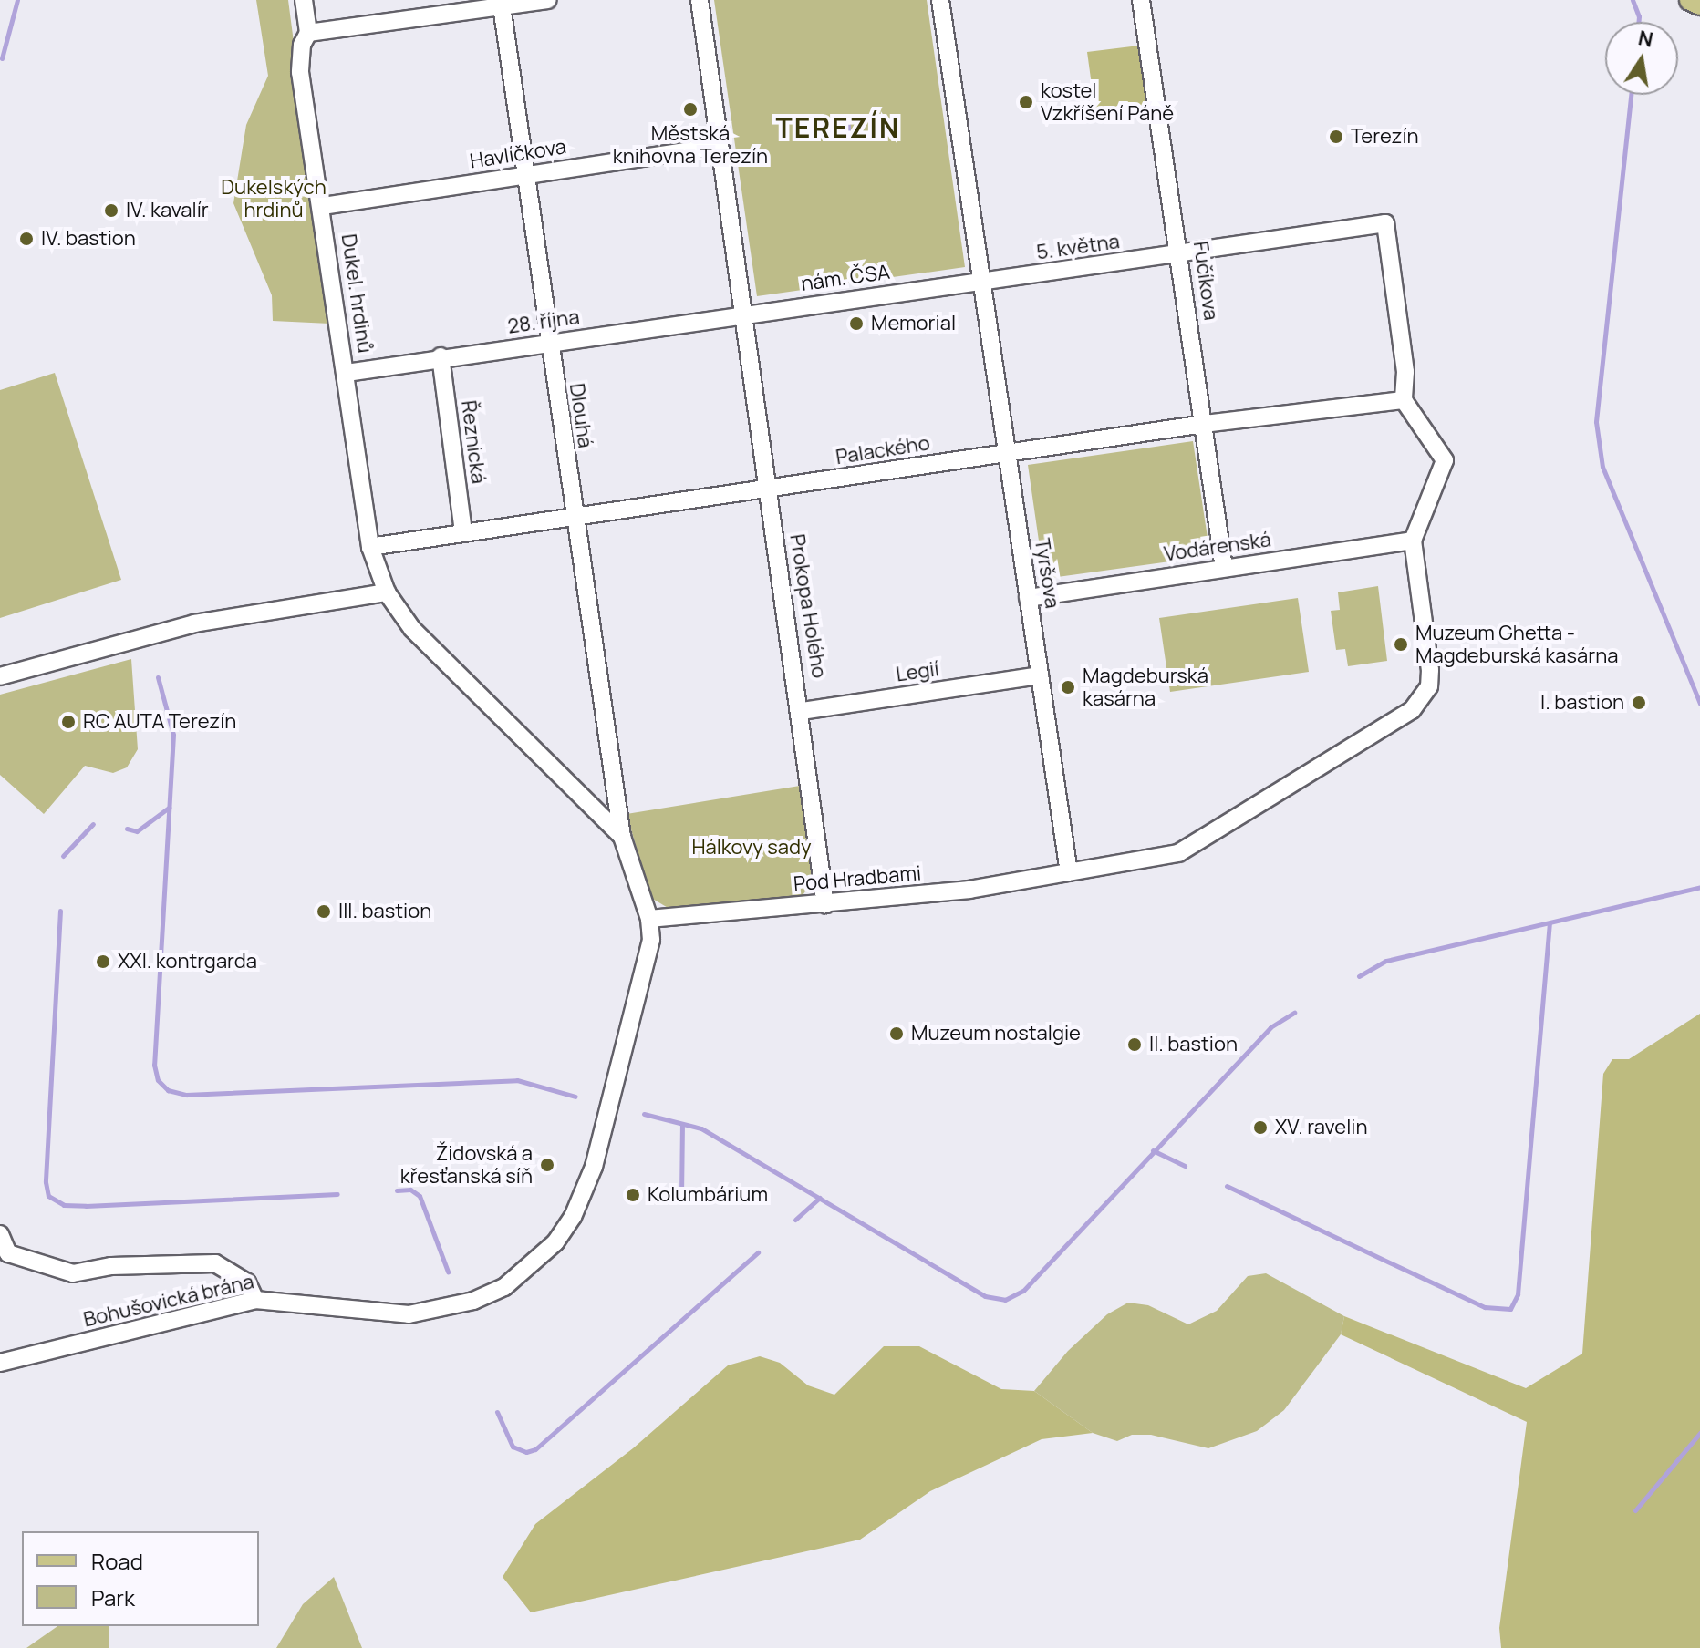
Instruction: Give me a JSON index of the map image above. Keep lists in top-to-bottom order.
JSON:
{
  "streets": {
    "street": [
      "Havlíčkova",
      "5. května",
      "nám. ČSA",
      "Fučíkova",
      "Dukel. hrdinů",
      "28. října",
      "Dlouhá",
      "Řeznická",
      "Palackého",
      "Vodárenská",
      "Tyršova",
      "Prokopa Holého",
      "Legií",
      "Pod Hradbami",
      "Bohušovická brána"
    ]
  },
  "crossings": [
    ["Havlíčkova", "Dukel. hrdinů"],
    ["Havlíčkova", "Dlouhá"],
    ["5. května", "nám. ČSA"],
    ["5. května", "Fučíkova"],
    ["5. května", "Palackého"],
    ["5. května", "Tyršova"],
    ["nám. ČSA", "28. října"],
    ["nám. ČSA", "Tyršova"],
    ["nám. ČSA", "Prokopa Holého"],
    ["Fučíkova", "Palackého"],
    ["Fučíkova", "Vodárenská"],
    ["Dukel. hrdinů", "28. října"],
    ["Dukel. hrdinů", "Dlouhá"],
    ["Dukel. hrdinů", "Palackého"],
    ["28. října", "Dlouhá"],
    ["28. října", "Řeznická"],
    ["28. října", "Prokopa Holého"],
    ["Dlouhá", "Palackého"],
    ["Dlouhá", "Pod Hradbami"],
    ["Dlouhá", "Bohušovická brána"],
    ["Řeznická", "Palackého"],
    ["Palackého", "Tyršova"],
    ["Palackého", "Prokopa Holého"],
    ["Vodárenská", "Tyršova"],
    ["Vodárenská", "Pod Hradbami"],
    ["Tyršova", "Legií"],
    ["Tyršova", "Pod Hradbami"],
    ["Prokopa Holého", "Legií"],
    ["Prokopa Holého", "Pod Hradbami"],
    ["Pod Hradbami", "Bohušovická brána"]
  ],
  "districts": ["TEREZÍN"],
  "parks": ["Dukelských hrdinů", "Hálkovy sady"],
  "places": [
    "kostel Vzkříšení Páně",
    "Městská knihovna Terezín",
    "Terezín",
    "IV. kavalír",
    "IV. bastion",
    "Memorial",
    "Muzeum Ghetta - Magdeburská kasárna",
    "Magdeburská kasárna",
    "I. bastion",
    "RC AUTA Terezín",
    "III. bastion",
    "XXI. kontrgarda",
    "Muzeum nostalgie",
    "II. bastion",
    "XV. ravelin",
    "Židovská a křesťanská síň",
    "Kolumbárium"
  ],
  "legend": ["Road", "Park"],
  "north": "top"
}
